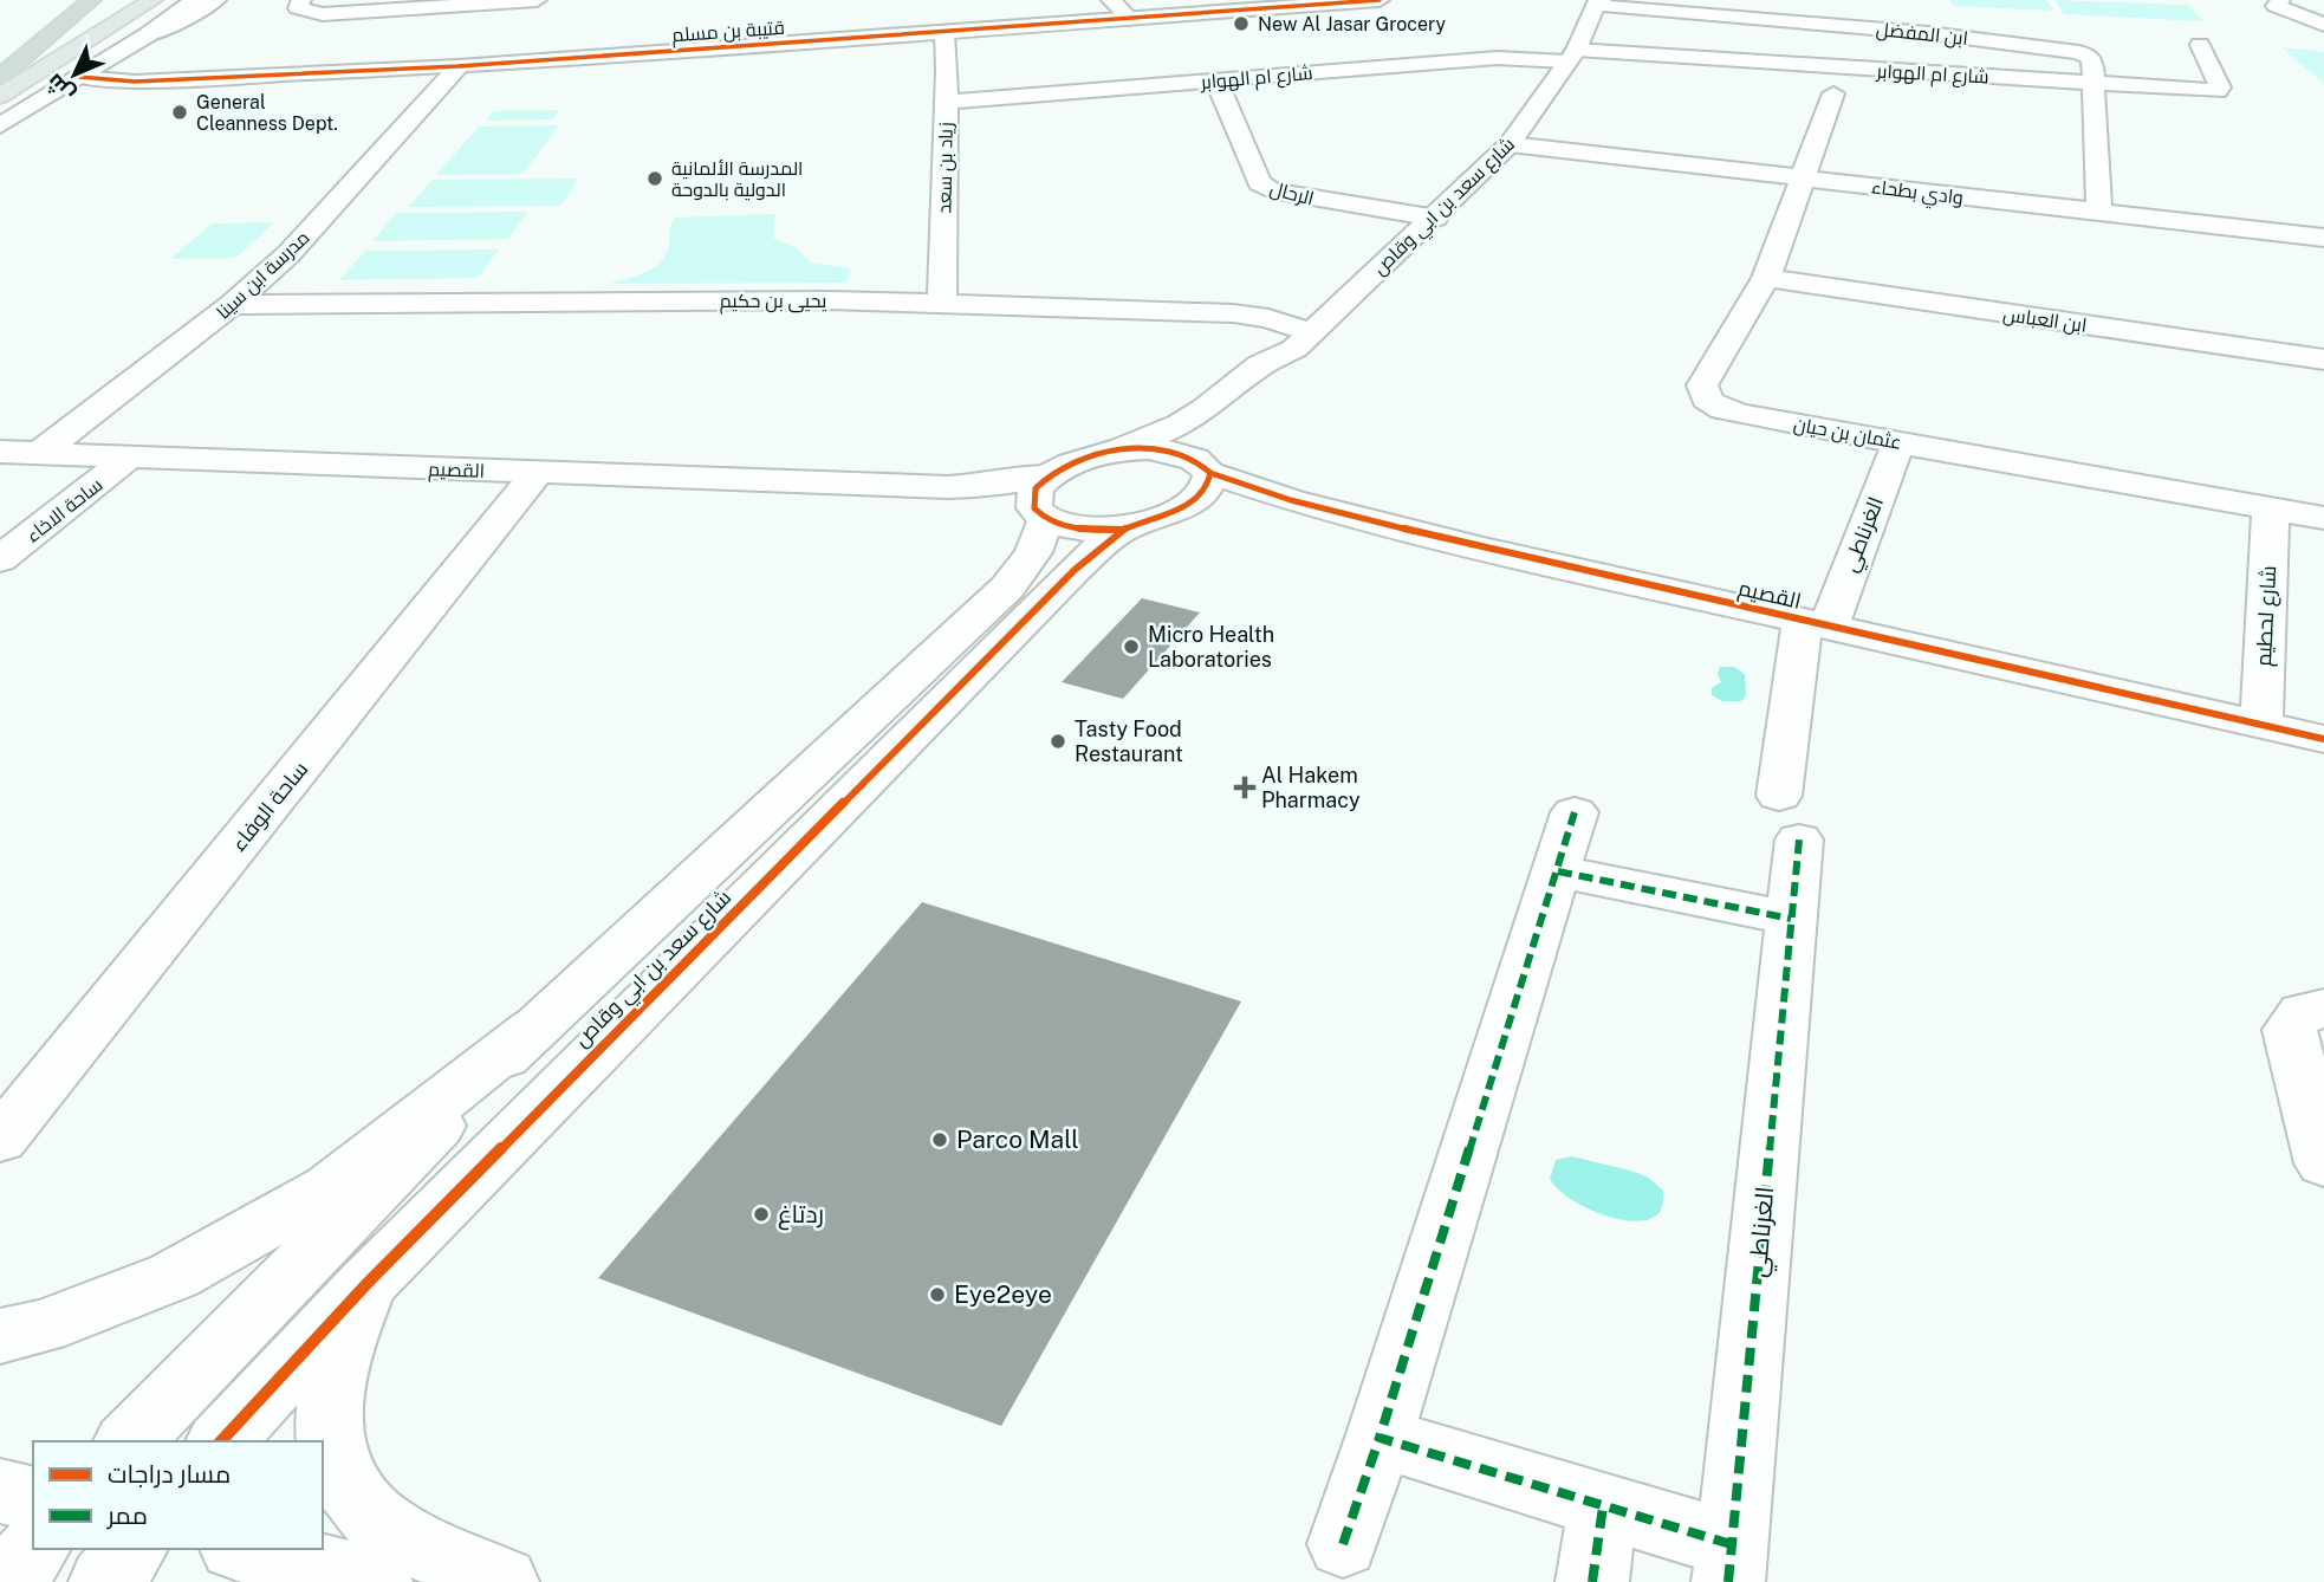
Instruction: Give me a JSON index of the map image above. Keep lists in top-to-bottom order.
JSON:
{
  "streets": {
    "street": [
      "قتيبة بن مسلم",
      "ابن المفضل",
      "شارع ام الهوابر",
      "زياد بن سعد",
      "وادي بطحاء",
      "الرحال",
      "شارع سعد بن ابي وقاص",
      "مدرسة ابن سينا",
      "يحيى بن حكيم",
      "ابن العباس",
      "عثمان بن حيان",
      "القصيم",
      "ساحة الاخاء",
      "الغرناطي",
      "شارع لحطيم",
      "ساحة الوفاء"
    ]
  },
  "crossings": [
    ["قتيبة بن مسلم", "زياد بن سعد"],
    ["قتيبة بن مسلم", "مدرسة ابن سينا"],
    ["ابن المفضل", "شارع ام الهوابر"],
    ["ابن المفضل", "وادي بطحاء"],
    ["ابن المفضل", "شارع سعد بن ابي وقاص"],
    ["شارع ام الهوابر", "زياد بن سعد"],
    ["شارع ام الهوابر", "الرحال"],
    ["شارع ام الهوابر", "شارع سعد بن ابي وقاص"],
    ["زياد بن سعد", "يحيى بن حكيم"],
    ["وادي بطحاء", "شارع سعد بن ابي وقاص"],
    ["وادي بطحاء", "عثمان بن حيان"],
    ["الرحال", "شارع سعد بن ابي وقاص"],
    ["شارع سعد بن ابي وقاص", "يحيى بن حكيم"],
    ["شارع سعد بن ابي وقاص", "القصيم"],
    ["مدرسة ابن سينا", "يحيى بن حكيم"],
    ["مدرسة ابن سينا", "القصيم"],
    ["ابن العباس", "عثمان بن حيان"],
    ["عثمان بن حيان", "الغرناطي"],
    ["عثمان بن حيان", "شارع لحطيم"],
    ["القصيم", "ساحة الاخاء"],
    ["القصيم", "الغرناطي"],
    ["القصيم", "شارع لحطيم"],
    ["القصيم", "ساحة الوفاء"]
  ],
  "places": {
    "other": [
      "New Al Jasar Grocery",
      "General Cleanness Dept.",
      "المدرسة الألمانية الدولية بالدوحة",
      "Micro Health Laboratories",
      "Tasty Food Restaurant",
      "Parco Mall",
      "ردتاغ",
      "Eye2eye"
    ],
    "health": ["Al Hakem Pharmacy"]
  },
  "legend": ["مسار دراجات", "ممر"],
  "north": "bottom left"
}
